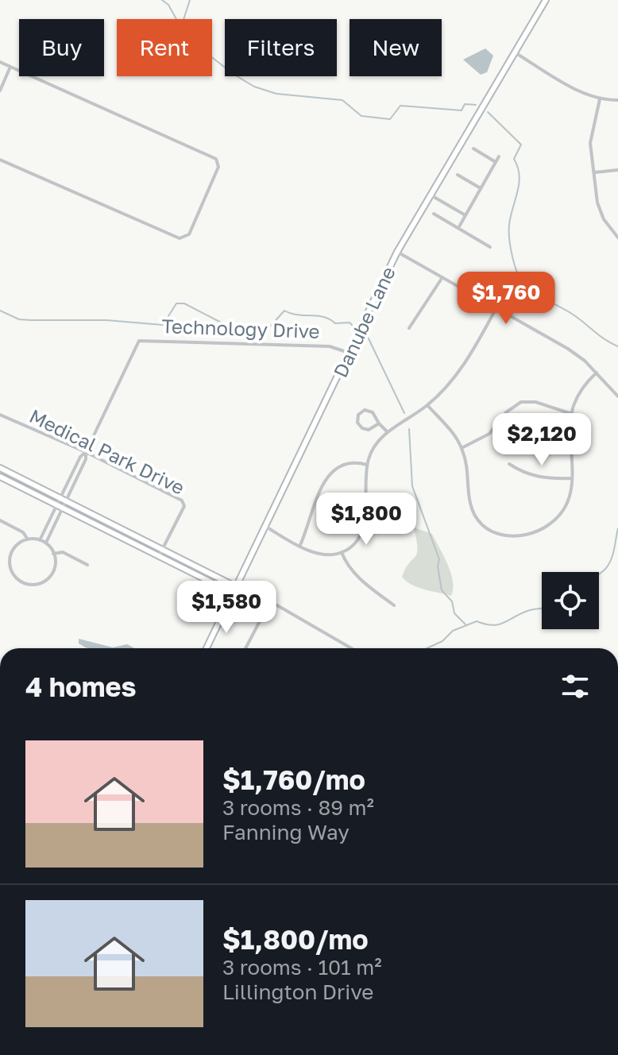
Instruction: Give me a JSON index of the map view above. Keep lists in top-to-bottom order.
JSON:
{
  "streets": {
    "street": ["Danube Lane", "Technology Drive", "Medical Park Drive"]
  },
  "crossings": [
    ["Danube Lane", "Technology Drive"],
    ["Technology Drive", "Medical Park Drive"]
  ],
  "page": {
    "chip": [
      "Buy",
      "Rent",
      "Filters",
      "New"
    ],
    "price": [
      "$1,760",
      "$2,120",
      "$1,800",
      "$1,580"
    ],
    "heading": "4 homes",
    "list": [
      {
        "name": "$1,760/mo",
        "note": "3 rooms · 89 m² · Fanning Way"
      },
      {
        "name": "$1,800/mo",
        "note": "3 rooms · 101 m² · Lillington Drive"
      }
    ]
  }
}
